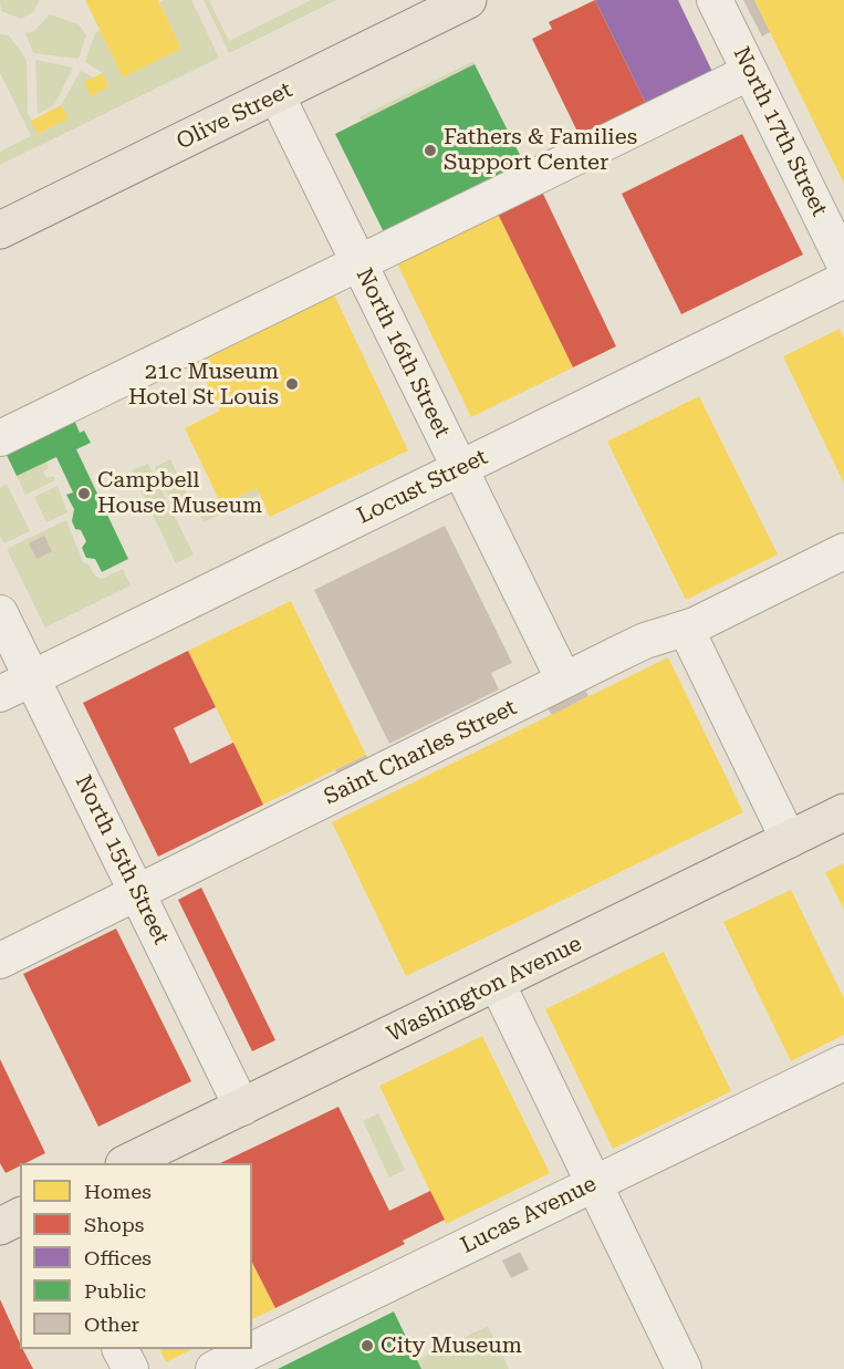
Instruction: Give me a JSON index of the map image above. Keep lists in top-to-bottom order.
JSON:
{
  "streets": {
    "main road": ["Olive Street", "Washington Avenue"],
    "street": [
      "North 17th Street",
      "North 16th Street",
      "Locust Street",
      "Saint Charles Street",
      "North 15th Street",
      "Lucas Avenue"
    ]
  },
  "crossings": [
    ["Olive Street", "North 16th Street"],
    ["North 16th Street", "Locust Street"],
    ["North 16th Street", "Saint Charles Street"],
    ["Locust Street", "North 15th Street"],
    ["Saint Charles Street", "North 15th Street"],
    ["North 15th Street", "Washington Avenue"]
  ],
  "places": [
    "Fathers & Families Support Center",
    "21c Museum Hotel St Louis",
    "Campbell House Museum",
    "City Museum"
  ],
  "legend": [
    "Homes",
    "Shops",
    "Offices",
    "Public",
    "Other"
  ]
}
